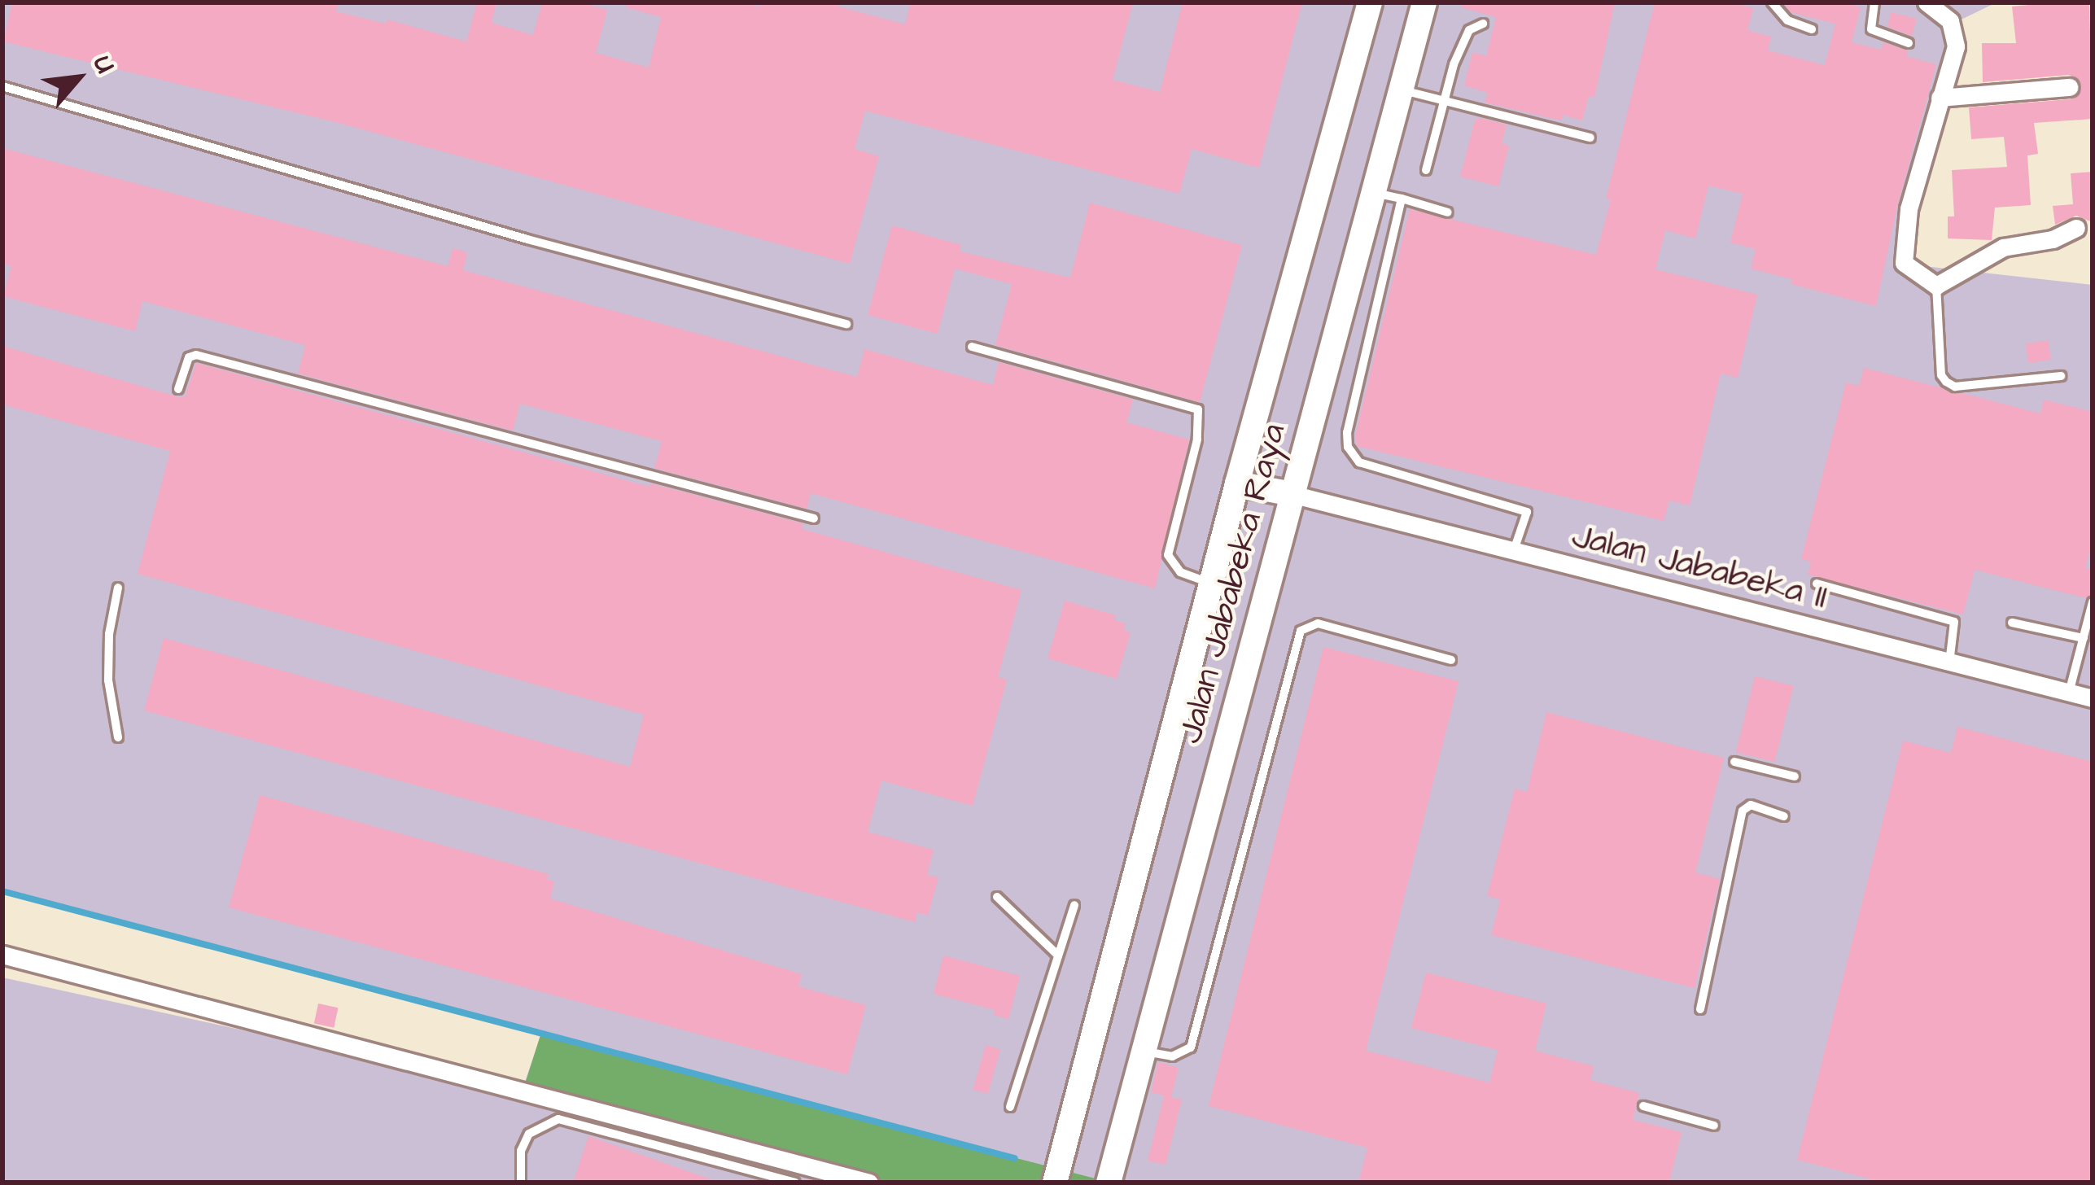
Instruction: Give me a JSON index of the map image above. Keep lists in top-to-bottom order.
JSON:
{
  "streets": {
    "main road": ["Jalan Jababeka Raya"],
    "street": ["Jalan Jababeka II"]
  },
  "crossings": [
    ["Jalan Jababeka II", "Jalan Jababeka Raya"]
  ],
  "north": "top right"
}
